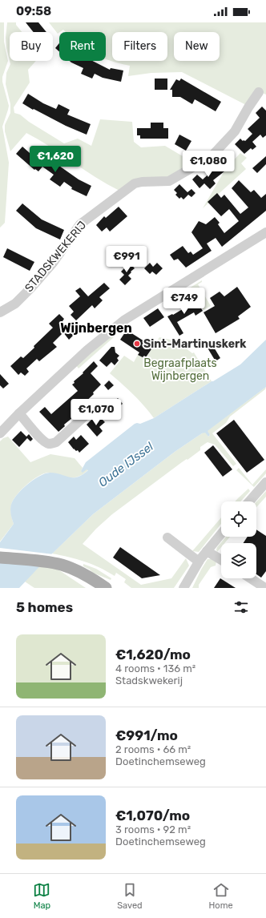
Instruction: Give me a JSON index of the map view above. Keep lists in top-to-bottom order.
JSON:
{
  "streets": {
    "street": ["STADSKWEKERIJ"]
  },
  "districts": ["Wijnbergen"],
  "water": ["Oude IJssel"],
  "parks": ["Begraafplaats Wijnbergen"],
  "places": ["Sint-Martinuskerk"],
  "page": {
    "status": "09:58",
    "chip": [
      "Buy",
      "Rent",
      "Filters",
      "New"
    ],
    "price": [
      "€1,620",
      "€1,080",
      "€991",
      "€749",
      "€1,070"
    ],
    "heading": "5 homes",
    "list": [
      {
        "name": "€1,620/mo",
        "note": "4 rooms · 136 m² · Stadskwekerij"
      },
      {
        "name": "€991/mo",
        "note": "2 rooms · 66 m² · Doetinchemseweg"
      },
      {
        "name": "€1,070/mo",
        "note": "3 rooms · 92 m² · Doetinchemseweg"
      }
    ],
    "tabs": ["Map", "Saved", "Home"]
  }
}
